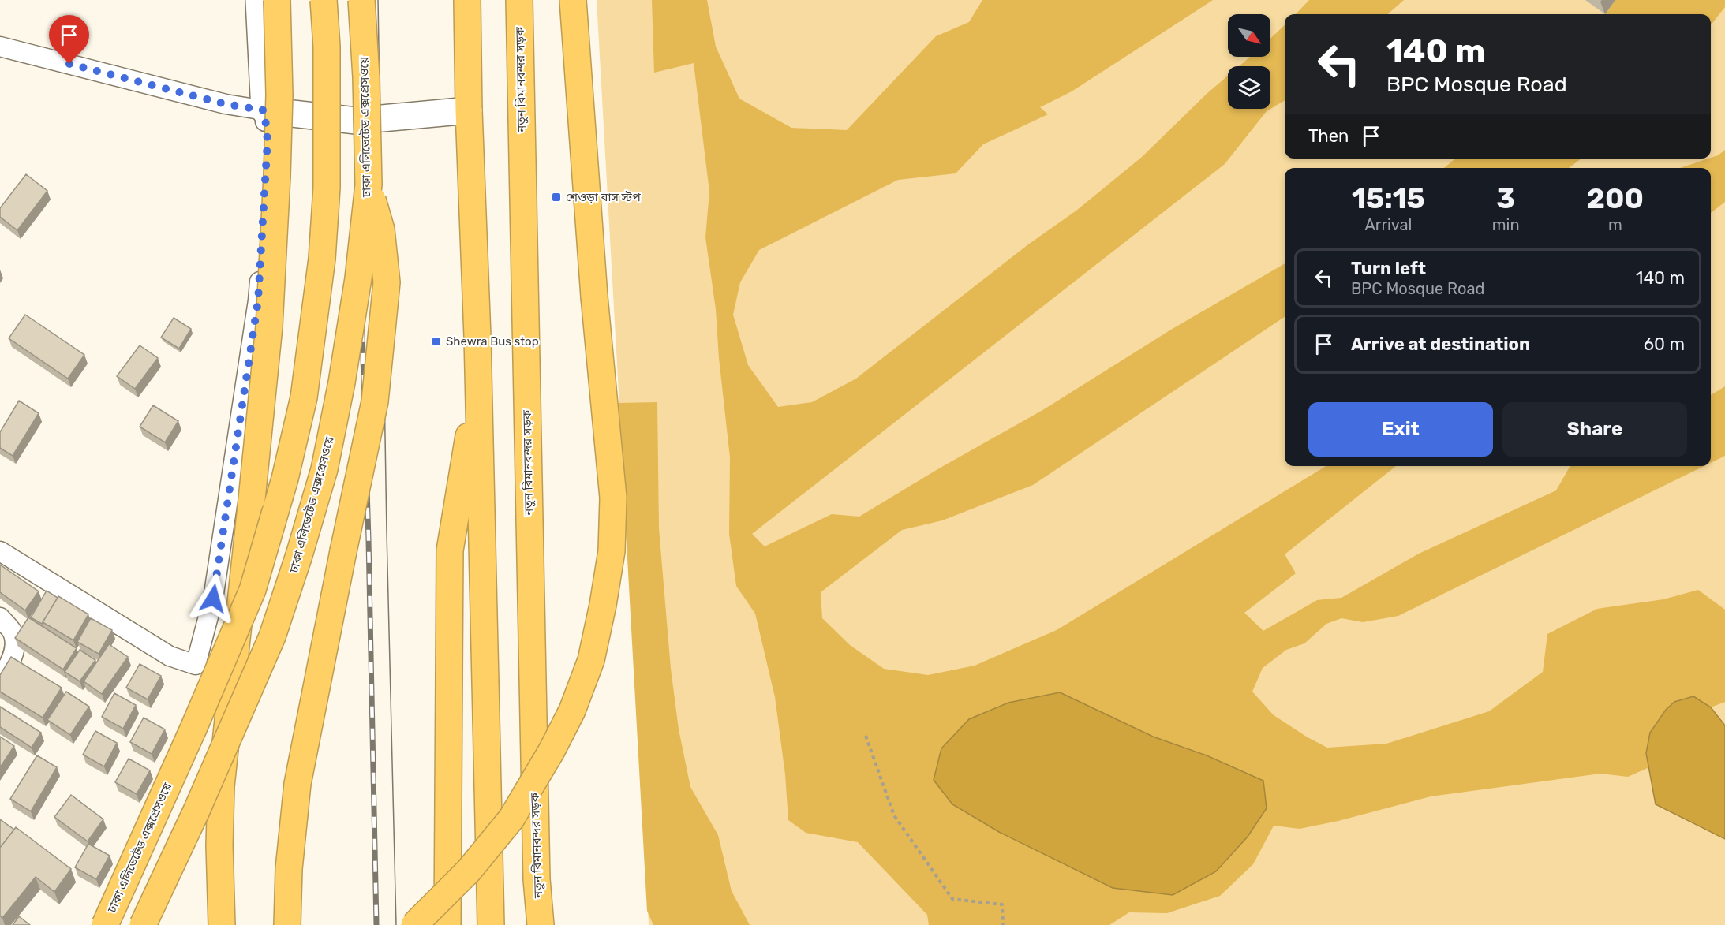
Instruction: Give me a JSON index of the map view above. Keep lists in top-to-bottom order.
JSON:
{
  "streets": {
    "highway": ["নতুন বিমানবন্দর সড়ক", "ঢাকা এলিভেটেড এক্সপ্রেসওয়ে"]
  },
  "places": {
    "transit": ["শেওড়া বাস স্টপ", "Shewra Bus stop"]
  },
  "north": "bottom right",
  "page": {
    "turn": ["140 m", "BPC Mosque Road"],
    "then": "Then",
    "eta": [
      "15:15",
      "Arrival",
      "3",
      "min",
      "200",
      "m"
    ],
    "list": [
      {
        "name": "Turn left",
        "note": "BPC Mosque Road",
        "value": "140 m"
      },
      {
        "name": "Arrive at destination",
        "value": "60 m"
      }
    ],
    "buttons": ["Exit", "Share"]
  }
}
